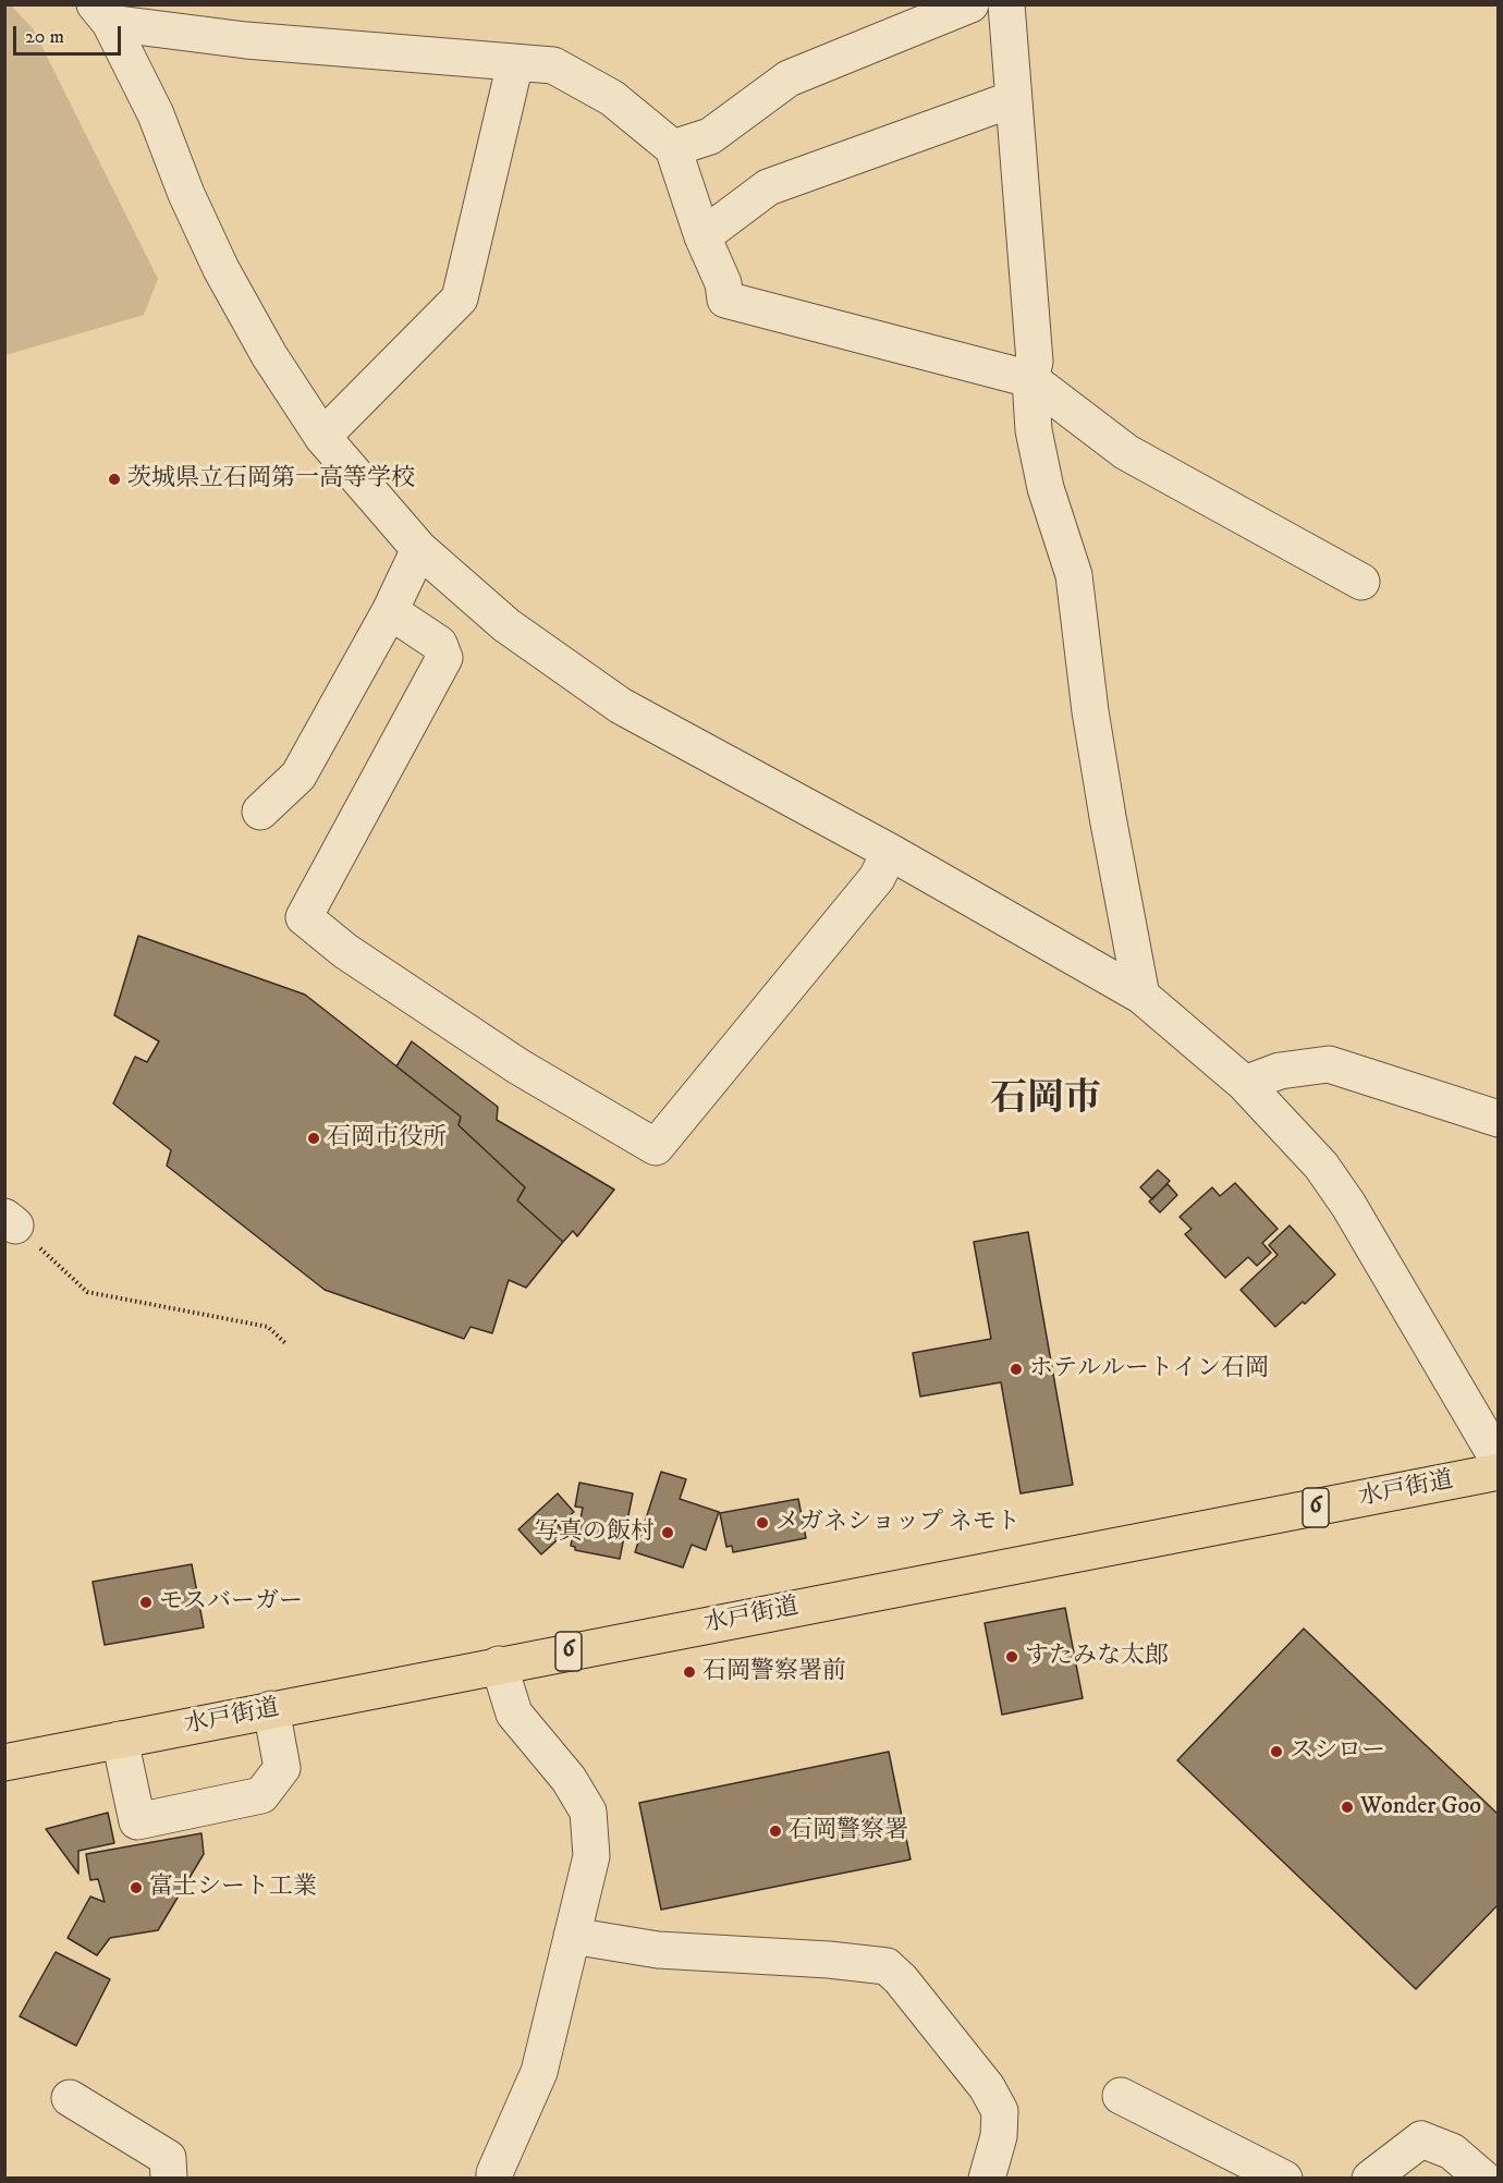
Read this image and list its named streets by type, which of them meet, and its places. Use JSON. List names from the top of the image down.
{
  "streets": {
    "highway": ["水戸街道", "6"]
  },
  "districts": ["石岡市"],
  "places": [
    "茨城県立石岡第一高等学校",
    "石岡市役所",
    "ホテルルートイン石岡",
    "メガネショップ ネモト",
    "写真の飯村",
    "モスバーガー",
    "すたみな太郎",
    "石岡警察署前",
    "スシロー",
    "Wonder Goo",
    "石岡警察署",
    "富士シート工業"
  ],
  "scale_bar": "20 m"
}
